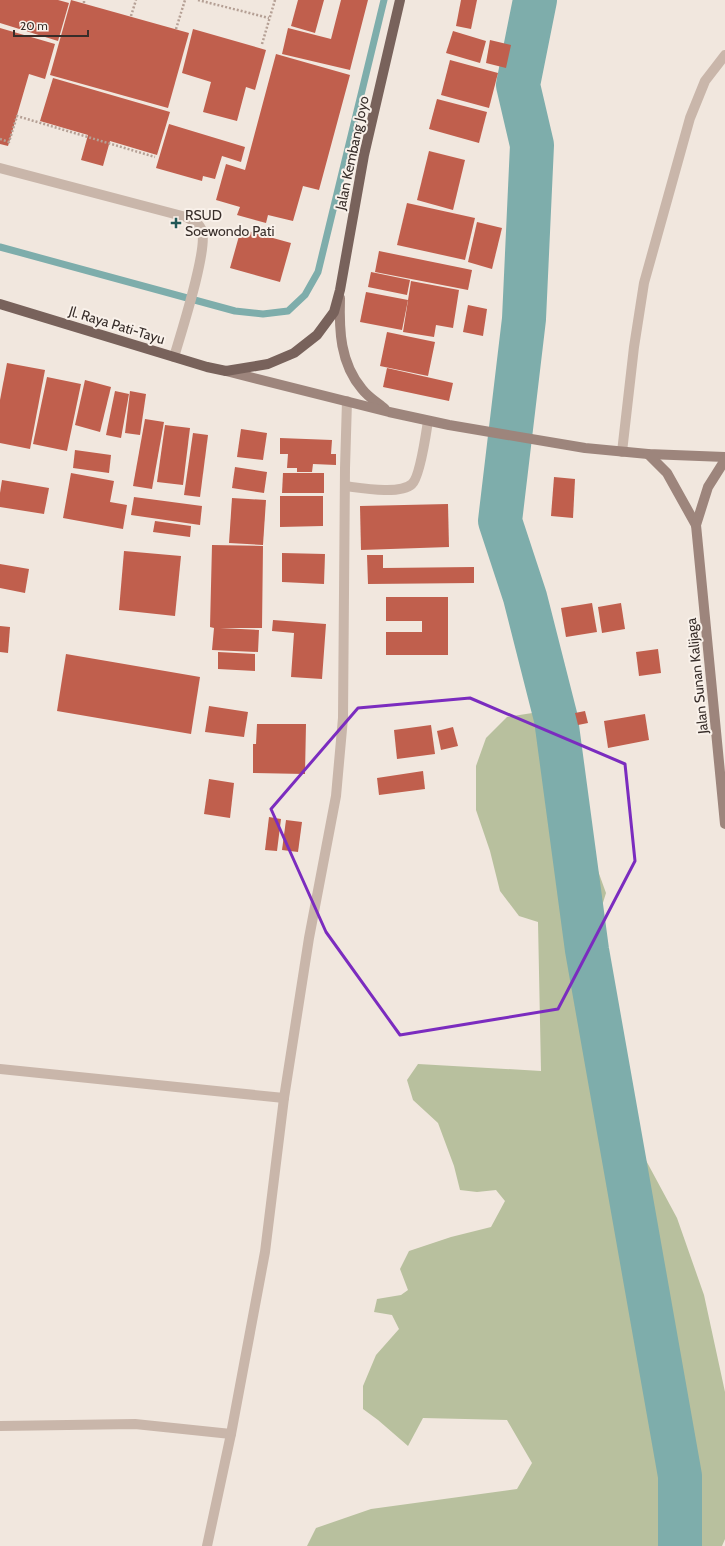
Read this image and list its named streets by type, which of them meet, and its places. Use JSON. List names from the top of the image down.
{
  "streets": {
    "main road": ["Jalan Kembang Joyo", "Jl. Raya Pati-Tayu", "Jalan Sunan Kalijaga"]
  },
  "crossings": [
    ["Jalan Kembang Joyo", "Jl. Raya Pati-Tayu"]
  ],
  "places": {
    "health": ["RSUD Soewondo Pati"]
  },
  "scale_bar": "20 m"
}
